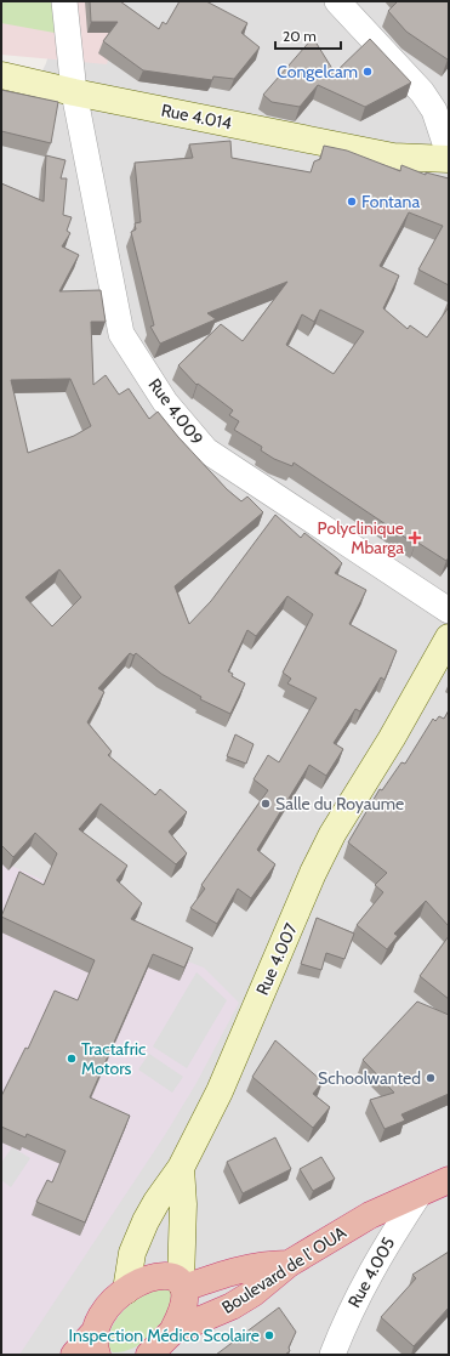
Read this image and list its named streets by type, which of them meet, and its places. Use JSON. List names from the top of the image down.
{
  "streets": {
    "highway": ["Boulevard de l' OUA"],
    "main road": ["Rue 4.014", "Rue 4.007"],
    "street": ["Rue 4.009", "Rue 4.005"]
  },
  "crossings": [
    ["Rue 4.014", "Rue 4.009"],
    ["Boulevard de l' OUA", "Rue 4.005"]
  ],
  "places": {
    "other": [
      "Congelcam",
      "Fontana",
      "Salle du Royaume",
      "Tractafric Motors",
      "Schoolwanted",
      "Inspection Médico Scolaire"
    ],
    "health": ["Polyclinique Mbarga"]
  },
  "scale_bar": "20 m"
}
